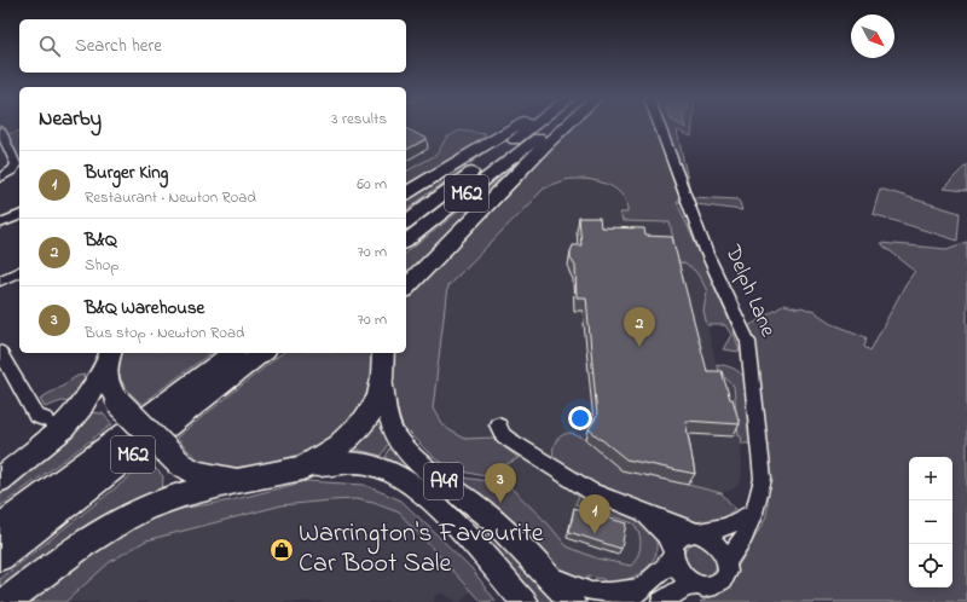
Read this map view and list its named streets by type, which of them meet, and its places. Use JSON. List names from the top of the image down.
{
  "streets": {
    "highway": ["M62", "A49"],
    "street": ["Delph Lane"]
  },
  "places": {
    "shop": ["Warrington's Favourite Car Boot Sale"]
  },
  "north": "bottom right",
  "page": {
    "search": "Search here",
    "heading": ["Nearby", "3 results"],
    "list": [
      {
        "mark": "1",
        "name": "Burger King",
        "note": "Restaurant · Newton Road",
        "value": "60 m"
      },
      {
        "mark": "2",
        "name": "B&Q",
        "note": "Shop",
        "value": "70 m"
      },
      {
        "mark": "3",
        "name": "B&Q Warehouse",
        "note": "Bus stop · Newton Road",
        "value": "70 m"
      }
    ],
    "pins": ["2", "3", "1"],
    "map_buttons": ["+", "−"]
  }
}
